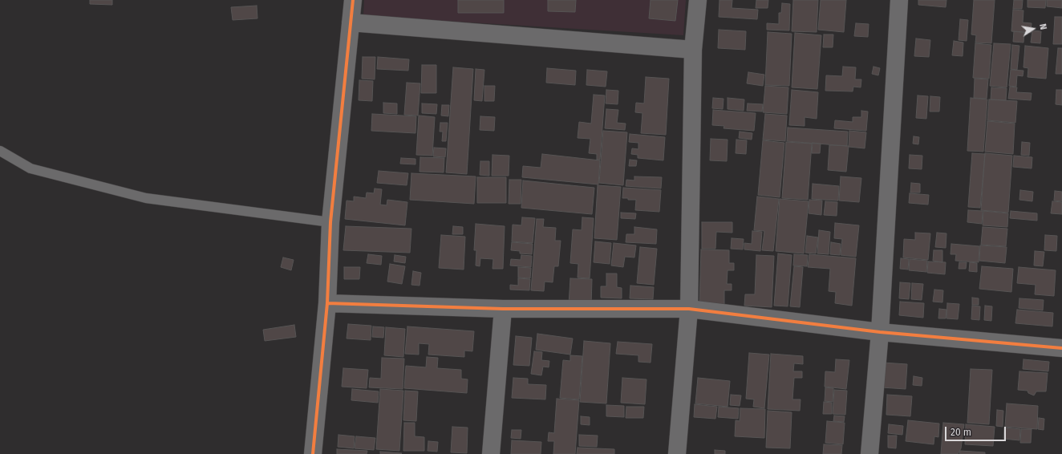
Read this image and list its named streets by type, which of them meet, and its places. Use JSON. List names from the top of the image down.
{
  "scale_bar": "20 m",
  "north": "right"
}
